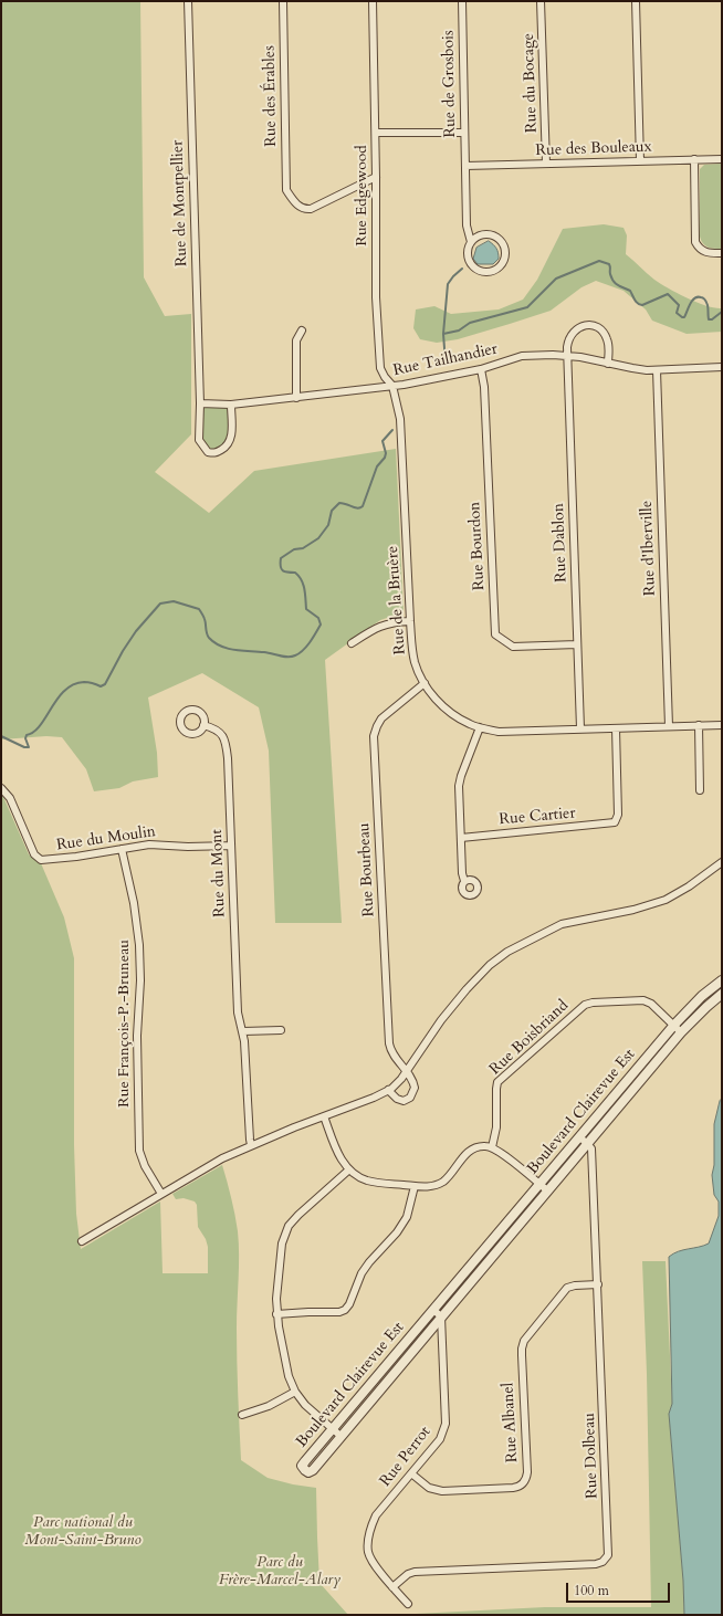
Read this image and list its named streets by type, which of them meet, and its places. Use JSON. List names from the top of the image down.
{
  "streets": {
    "street": [
      "Rue du Bocage",
      "Rue de Grosbois",
      "Rue des Érables",
      "Rue des Bouleaux",
      "Rue Edgewood",
      "Rue de Montpellier",
      "Rue Tailhandier",
      "Rue Dablon",
      "Rue Bourdon",
      "Rue d'Iberville",
      "Rue de la Bruère",
      "Rue Cartier",
      "Rue du Moulin",
      "Rue Bourbeau",
      "Rue du Mont",
      "Rue François-P.-Bruneau",
      "Rue Boisbriand",
      "Boulevard Clairevue Est",
      "Rue Albanel",
      "Rue Dolbeau",
      "Rue Perrot"
    ]
  },
  "crossings": [
    ["Rue du Bocage", "Rue des Bouleaux"],
    ["Rue de Grosbois", "Rue des Bouleaux"],
    ["Rue des Érables", "Rue Edgewood"],
    ["Rue Edgewood", "Rue Tailhandier"],
    ["Rue Edgewood", "Rue de la Bruère"],
    ["Rue de Montpellier", "Rue Tailhandier"],
    ["Rue Tailhandier", "Rue Dablon"],
    ["Rue Tailhandier", "Rue Bourdon"],
    ["Rue Tailhandier", "Rue d'Iberville"],
    ["Rue Tailhandier", "Rue de la Bruère"],
    ["Rue Dablon", "Rue Bourdon"],
    ["Rue Dablon", "Rue de la Bruère"],
    ["Rue d'Iberville", "Rue de la Bruère"],
    ["Rue de la Bruère", "Rue Cartier"],
    ["Rue de la Bruère", "Rue Bourbeau"],
    ["Rue du Moulin", "Rue du Mont"],
    ["Rue du Moulin", "Rue François-P.-Bruneau"],
    ["Rue Boisbriand", "Boulevard Clairevue Est"],
    ["Boulevard Clairevue Est", "Rue Dolbeau"],
    ["Boulevard Clairevue Est", "Rue Perrot"],
    ["Rue Albanel", "Rue Dolbeau"],
    ["Rue Albanel", "Rue Perrot"],
    ["Rue Dolbeau", "Rue Perrot"]
  ],
  "parks": ["Parc national du Mont-Saint-Bruno", "Parc du Frère-Marcel-Alary"],
  "scale_bar": "100 m"
}
